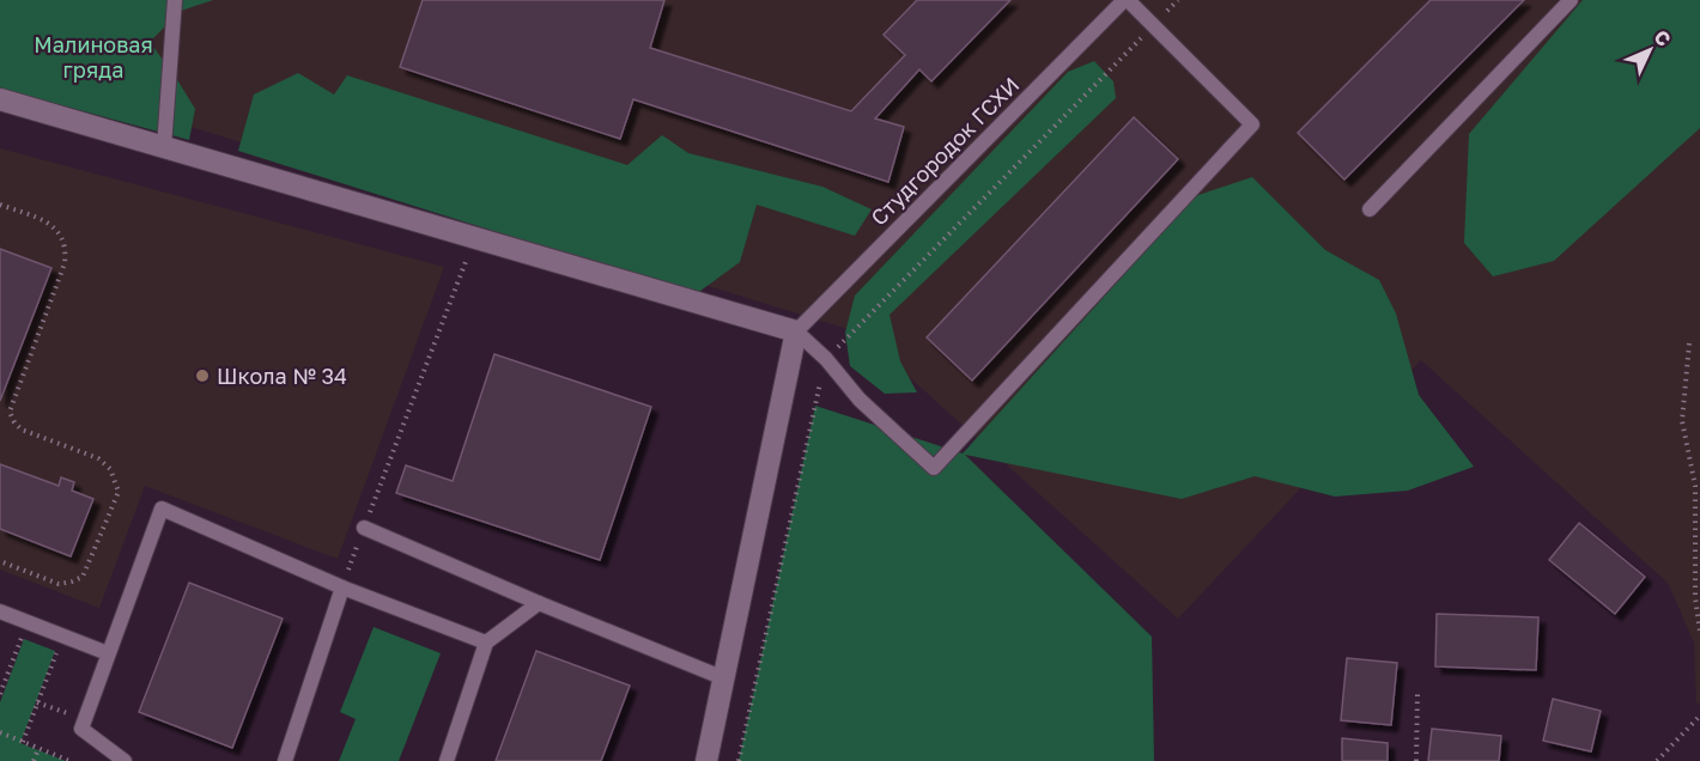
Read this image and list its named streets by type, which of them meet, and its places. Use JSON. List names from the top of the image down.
{
  "streets": {
    "lane": ["Студгородок ГСХИ"]
  },
  "parks": ["Малиновая гряда"],
  "places": ["Школа № 34"],
  "north": "top right"
}
